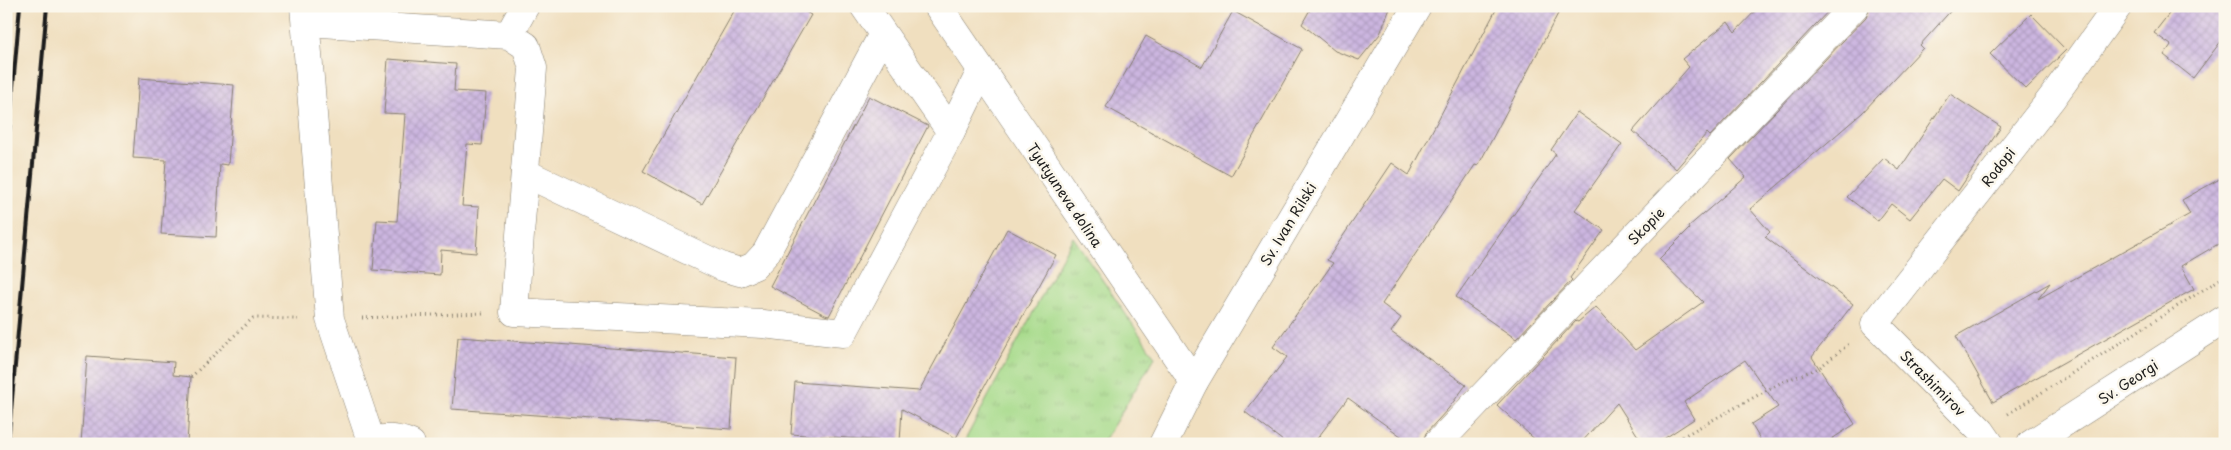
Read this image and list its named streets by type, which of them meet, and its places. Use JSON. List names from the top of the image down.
{
  "streets": {
    "street": [
      "Rodopi",
      "Tyutyuneva dolina",
      "Sv. Ivan Rilski",
      "Skopie",
      "Sv. Georgi",
      "Strashimirov"
    ]
  },
  "crossings": [
    ["Rodopi", "Strashimirov"],
    ["Tyutyuneva dolina", "Sv. Ivan Rilski"]
  ]
}
